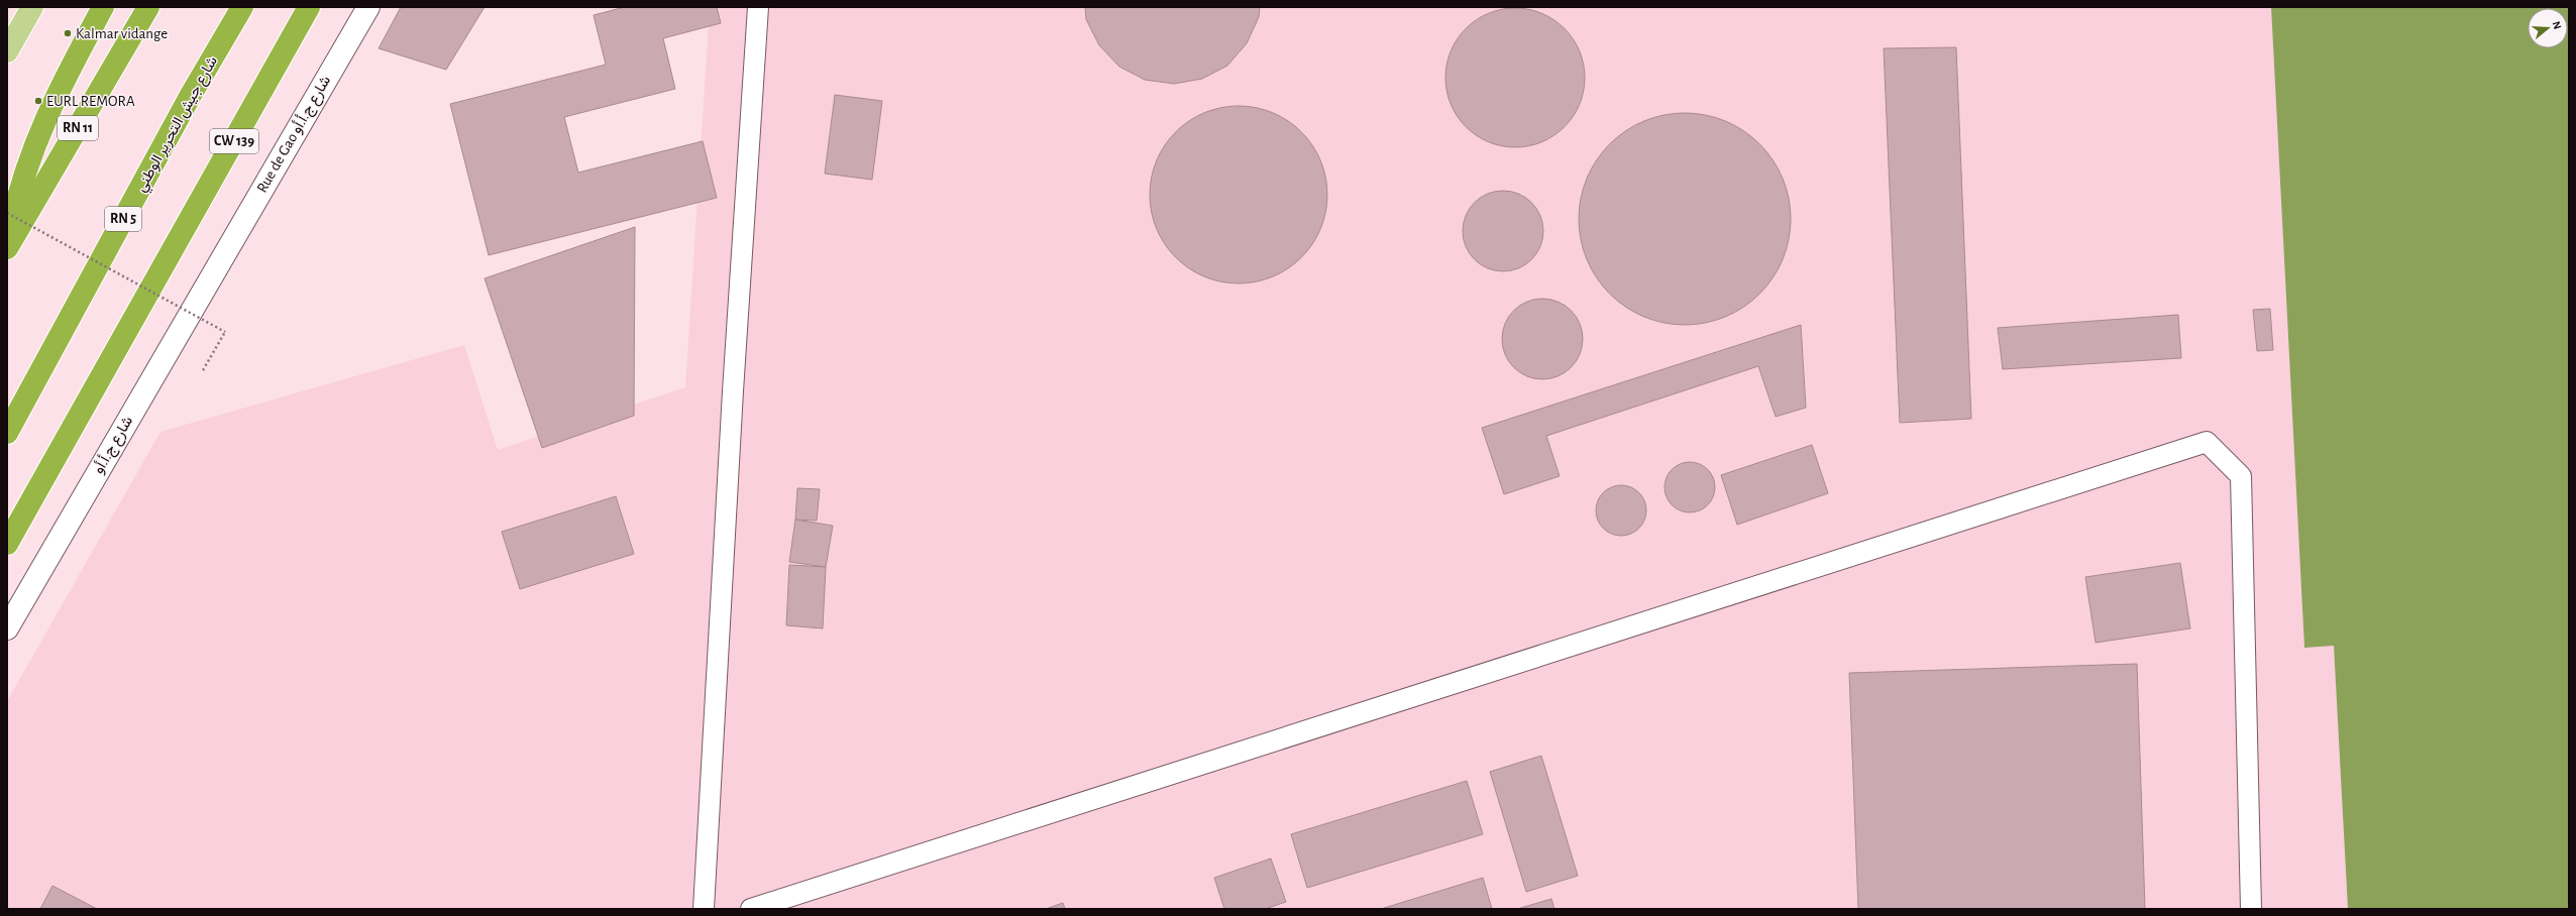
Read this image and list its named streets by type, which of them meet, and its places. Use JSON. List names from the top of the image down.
{
  "streets": {
    "highway": [
      "شارع جيش التحرير الوطني",
      "RN 11",
      "CW 139",
      "RN 5"
    ],
    "street": ["Rue de Gao شارع ج.أ.أو", "شارع ج.أ.أو"]
  },
  "crossings": [
    ["Rue de Gao شارع ج.أ.أو", "شارع ج.أ.أو"]
  ],
  "places": ["Kalmar vidange", "EURL REMORA"],
  "north": "right"
}
